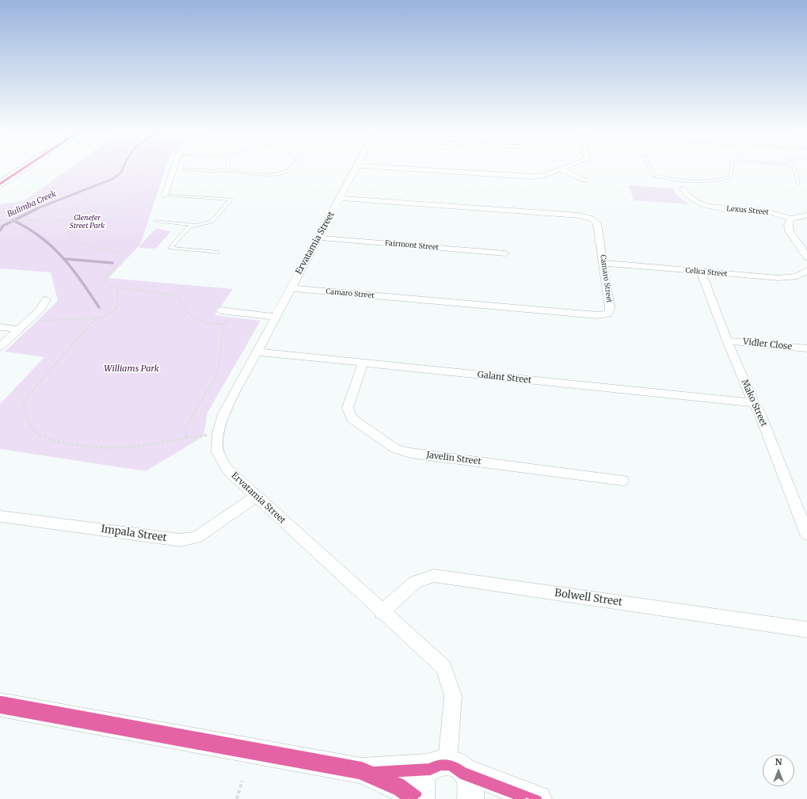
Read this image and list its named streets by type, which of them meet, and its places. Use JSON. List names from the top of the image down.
{
  "streets": {
    "street": [
      "Lexus Street",
      "Ervatamia Street",
      "Fairmont Street",
      "Celica Street",
      "Camaro Street",
      "Vidler Close",
      "Galant Street",
      "Mako Street",
      "Javelin Street",
      "Impala Street",
      "Bolwell Street"
    ]
  },
  "crossings": [
    ["Ervatamia Street", "Fairmont Street"],
    ["Ervatamia Street", "Camaro Street"],
    ["Ervatamia Street", "Galant Street"],
    ["Ervatamia Street", "Impala Street"],
    ["Ervatamia Street", "Bolwell Street"],
    ["Celica Street", "Camaro Street"],
    ["Celica Street", "Mako Street"],
    ["Vidler Close", "Mako Street"],
    ["Galant Street", "Mako Street"],
    ["Galant Street", "Javelin Street"]
  ],
  "water": ["Bulimba Creek"],
  "parks": ["Glenefer Street Park", "Williams Park"],
  "north": "top"
}
